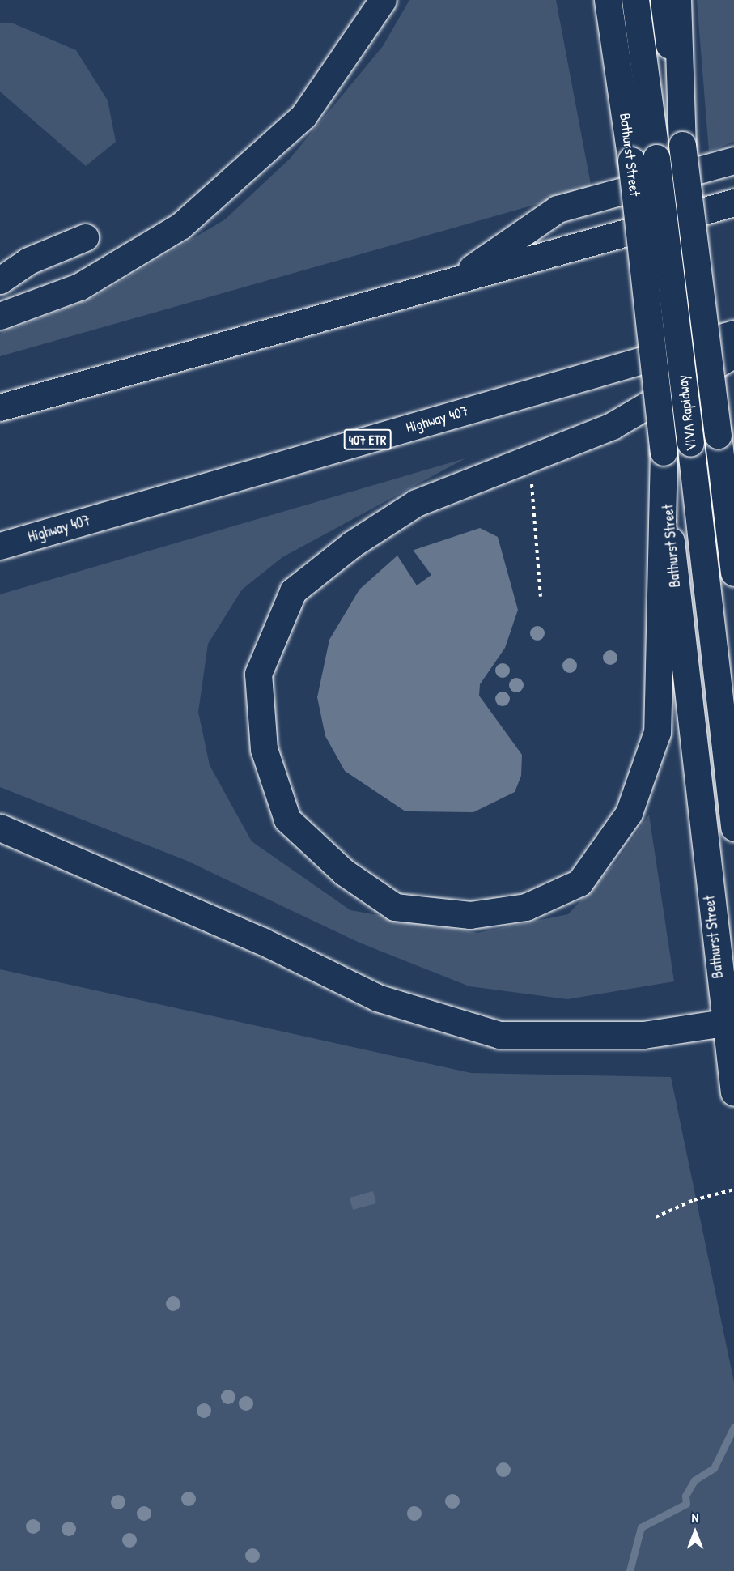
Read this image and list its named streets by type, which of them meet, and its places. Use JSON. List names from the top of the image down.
{
  "streets": {
    "main road": [
      "Bathurst Street",
      "VIVA Rapidway",
      "Highway 407",
      "407 ETR"
    ]
  },
  "crossings": [
    ["Bathurst Street", "VIVA Rapidway"]
  ],
  "north": "top"
}
